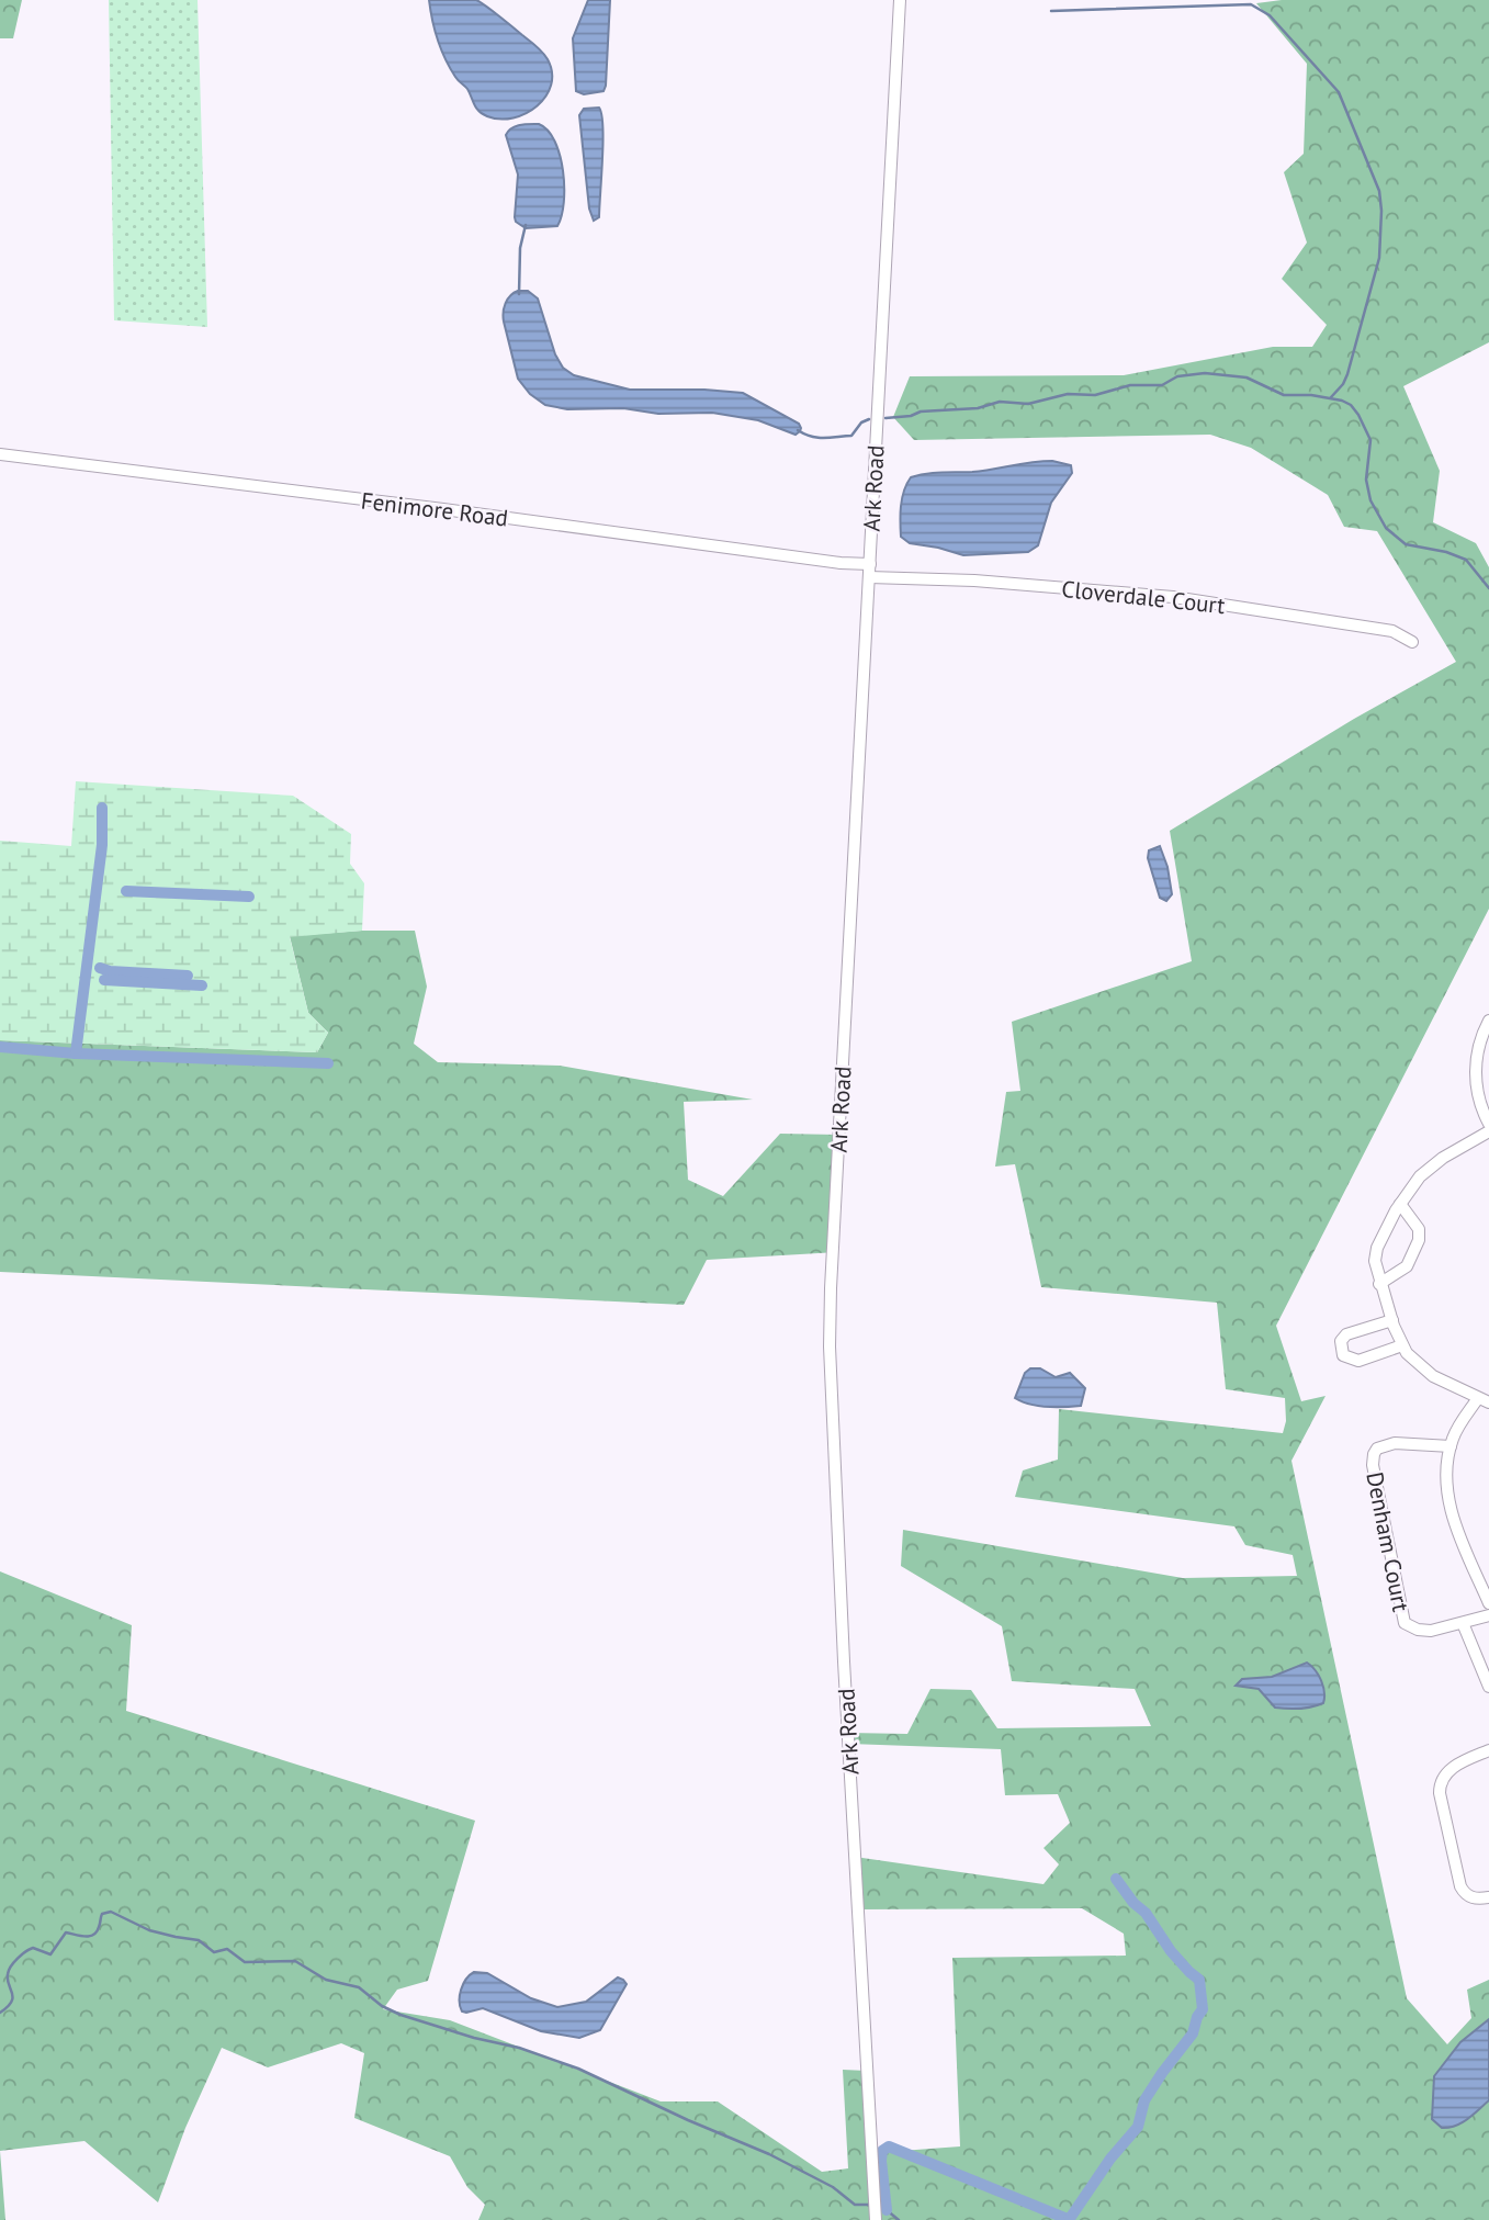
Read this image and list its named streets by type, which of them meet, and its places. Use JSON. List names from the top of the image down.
{
  "streets": {
    "street": [
      "Ark Road",
      "Fenimore Road",
      "Cloverdale Court",
      "Denham Court"
    ]
  },
  "crossings": [
    ["Ark Road", "Fenimore Road"],
    ["Ark Road", "Cloverdale Court"]
  ]
}
